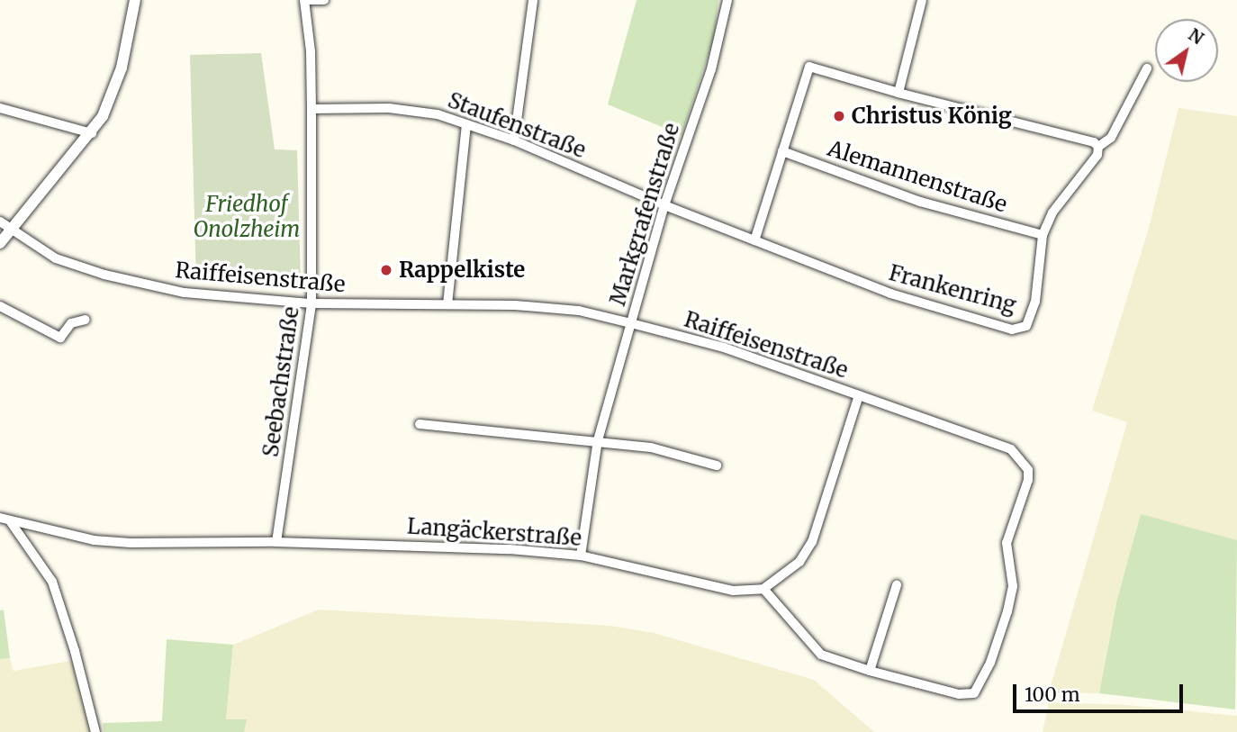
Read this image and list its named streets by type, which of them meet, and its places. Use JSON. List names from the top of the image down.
{
  "streets": {
    "street": [
      "Staufenstraße",
      "Alemannenstraße",
      "Markgrafenstraße",
      "Raiffeisenstraße",
      "Frankenring",
      "Seebachstraße",
      "Langäckerstraße"
    ]
  },
  "crossings": [
    ["Staufenstraße", "Markgrafenstraße"],
    ["Staufenstraße", "Frankenring"],
    ["Staufenstraße", "Seebachstraße"],
    ["Alemannenstraße", "Frankenring"],
    ["Markgrafenstraße", "Raiffeisenstraße"],
    ["Markgrafenstraße", "Frankenring"],
    ["Markgrafenstraße", "Langäckerstraße"],
    ["Raiffeisenstraße", "Seebachstraße"],
    ["Raiffeisenstraße", "Langäckerstraße"],
    ["Seebachstraße", "Langäckerstraße"]
  ],
  "parks": ["Friedhof Onolzheim"],
  "places": ["Christus König", "Rappelkiste"],
  "scale_bar": "100 m",
  "north": "top right"
}
